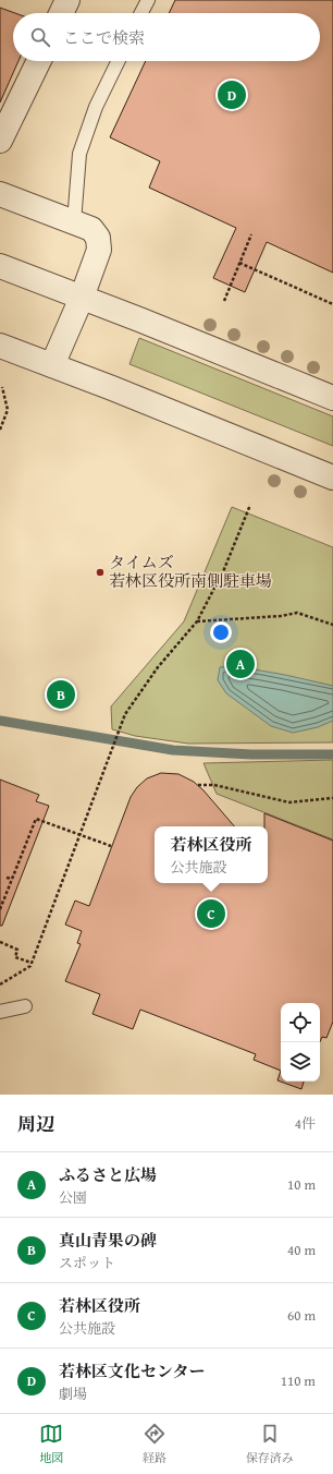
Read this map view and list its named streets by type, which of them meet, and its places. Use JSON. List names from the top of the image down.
{
  "places": ["タイムズ 若林区役所南側駐車場"],
  "page": {
    "search": "ここで検索",
    "pins": [
      "D",
      "A",
      "B",
      "C"
    ],
    "popup": ["若林区役所", "公共施設"],
    "heading": ["周辺", "4件"],
    "list": [
      {
        "mark": "A",
        "name": "ふるさと広場",
        "note": "公園",
        "value": "10 m"
      },
      {
        "mark": "B",
        "name": "真山青果の碑",
        "note": "スポット",
        "value": "40 m"
      },
      {
        "mark": "C",
        "name": "若林区役所",
        "note": "公共施設",
        "value": "60 m"
      },
      {
        "mark": "D",
        "name": "若林区文化センター",
        "note": "劇場",
        "value": "110 m"
      }
    ],
    "nav": ["地図", "経路", "保存済み"]
  }
}
